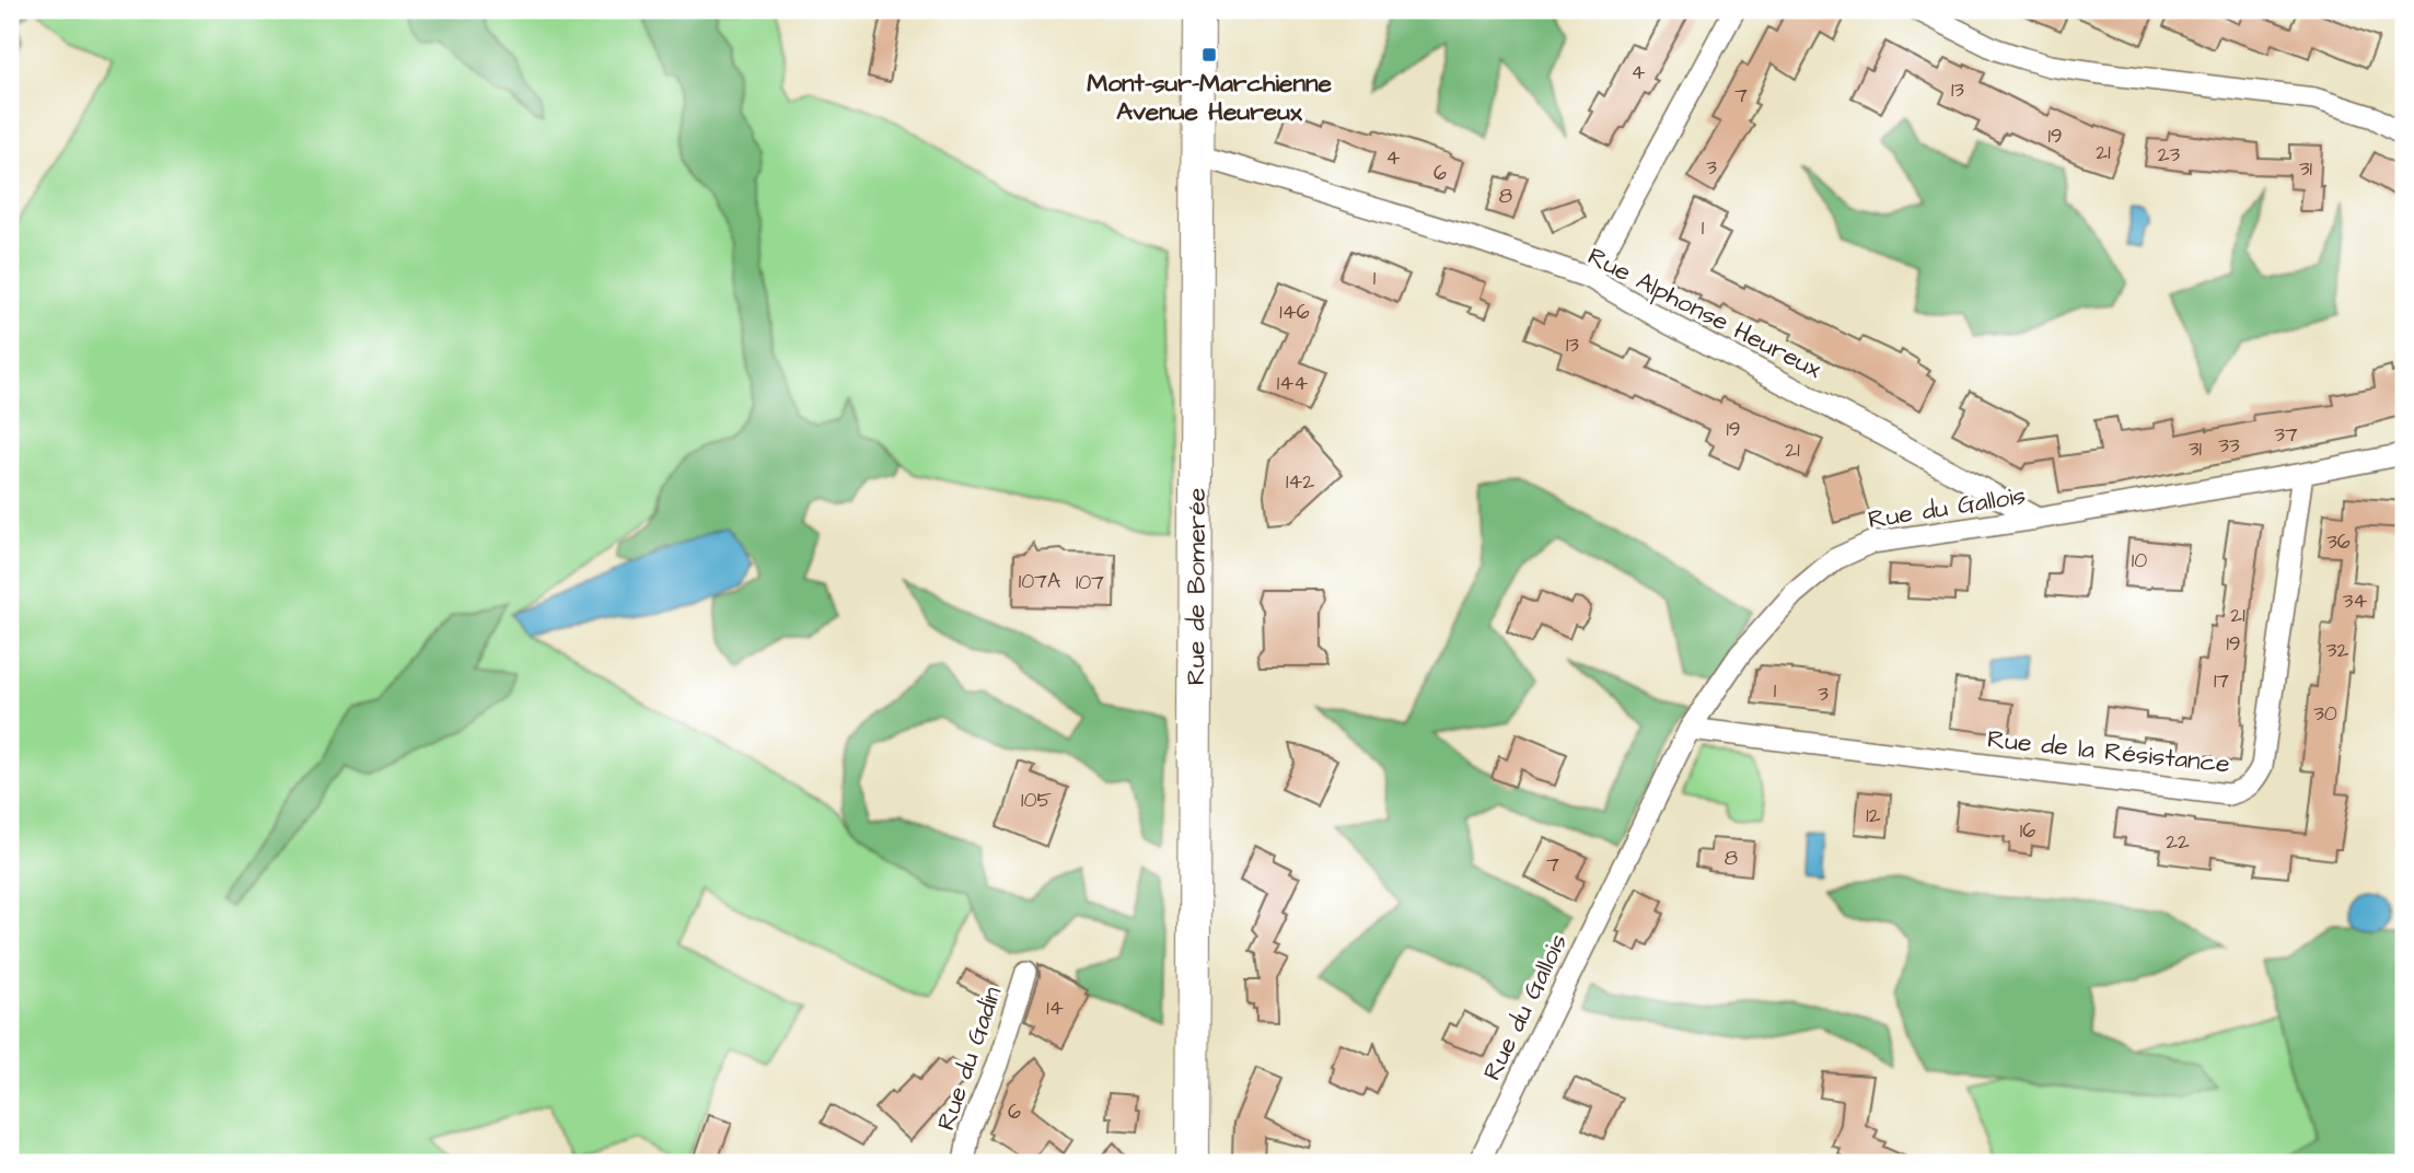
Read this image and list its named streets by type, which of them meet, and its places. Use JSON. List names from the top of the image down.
{
  "streets": {
    "main road": ["Rue de Bomerée"],
    "street": [
      "Rue Alphonse Heureux",
      "Rue du Gallois",
      "Rue de la Résistance",
      "Rue du Gadin"
    ]
  },
  "crossings": [
    ["Rue Alphonse Heureux", "Rue du Gallois"],
    ["Rue Alphonse Heureux", "Rue de Bomerée"],
    ["Rue du Gallois", "Rue de la Résistance"]
  ],
  "places": {
    "transit": ["Mont-sur-Marchienne Avenue Heureux"]
  },
  "house_numbers": [
    "4",
    "13",
    "7",
    "19",
    "21",
    "23",
    "4",
    "3",
    "31",
    "6",
    "8",
    "1",
    "1",
    "146",
    "13",
    "144",
    "19",
    "37",
    "33",
    "31",
    "21",
    "142",
    "36",
    "10",
    "107A",
    "107",
    "34",
    "21",
    "19",
    "32",
    "17",
    "1",
    "3",
    "30",
    "105",
    "12",
    "16",
    "22",
    "8",
    "7",
    "14",
    "6"
  ]
}
